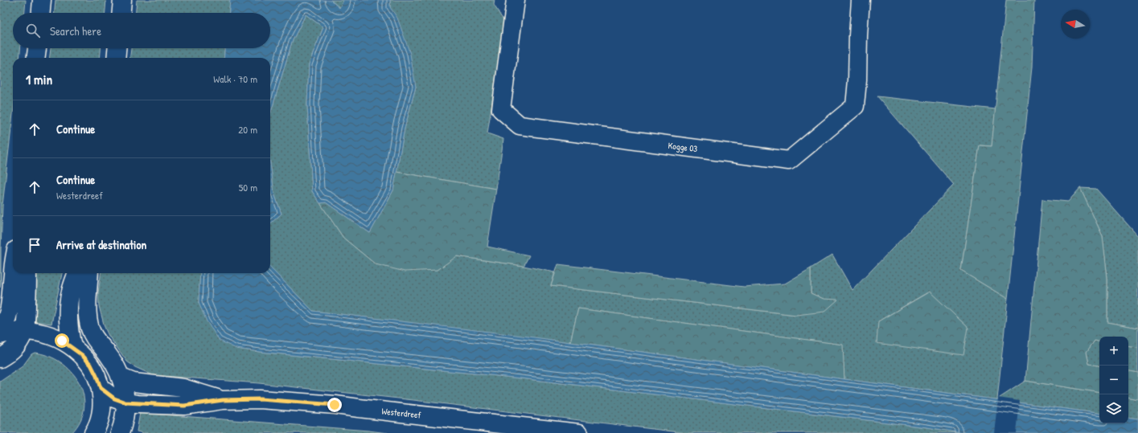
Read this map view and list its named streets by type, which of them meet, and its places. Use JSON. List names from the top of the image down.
{
  "streets": {
    "main road": ["Kogge 03", "Westerdreef"]
  },
  "north": "left",
  "page": {
    "search": "Search here",
    "heading": ["1 min", "Walk · 70 m"],
    "list": [
      ["Continue", "20 m"],
      ["Continue", "Westerdreef", "50 m"],
      "Arrive at destination"
    ],
    "map_buttons": ["+", "−"]
  }
}
